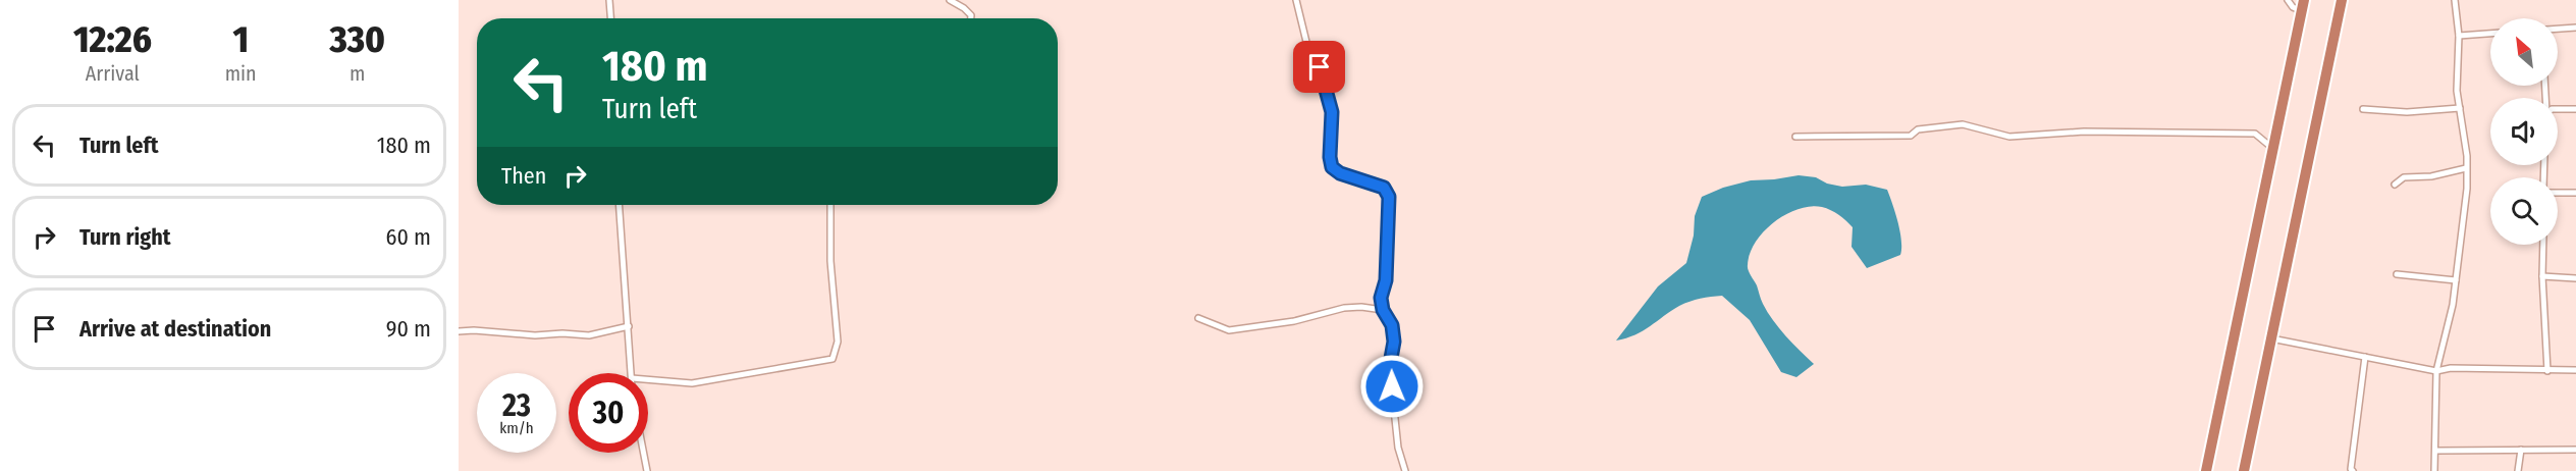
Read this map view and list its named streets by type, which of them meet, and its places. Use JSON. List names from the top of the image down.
{
  "north": "top left",
  "page": {
    "eta": [
      "12:26",
      "Arrival",
      "1",
      "min",
      "330",
      "m"
    ],
    "turn": ["180 m", "Turn left"],
    "list": [
      {
        "name": "Turn left",
        "value": "180 m"
      },
      {
        "name": "Turn right",
        "value": "60 m"
      },
      {
        "name": "Arrive at destination",
        "value": "90 m"
      }
    ],
    "then": "Then",
    "speed": "23 km/h",
    "limit": "30"
  }
}
